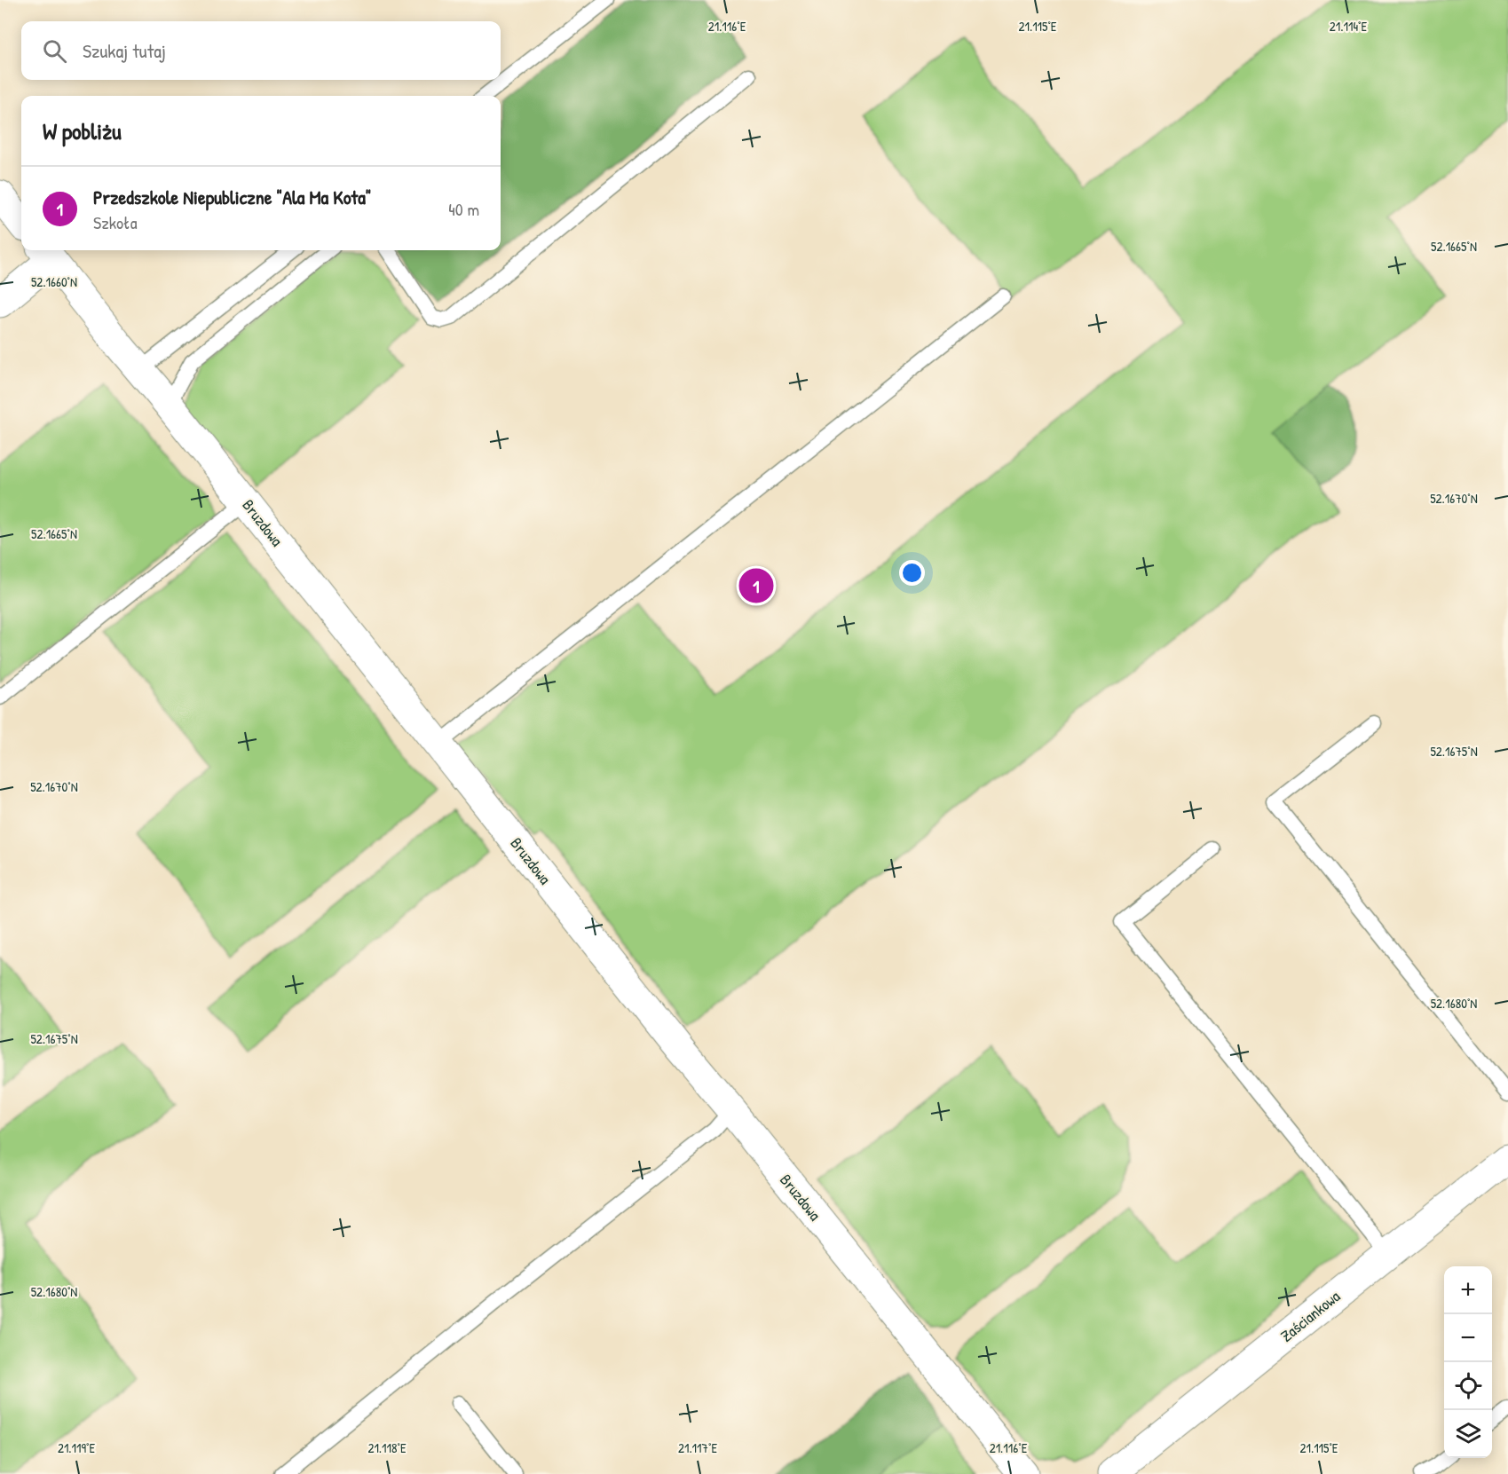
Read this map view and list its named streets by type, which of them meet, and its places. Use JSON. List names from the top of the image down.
{
  "streets": {
    "street": ["Bruzdowa", "Zaściankowa"]
  },
  "page": {
    "search": "Szukaj tutaj",
    "heading": "W pobliżu",
    "list": [
      {
        "mark": "1",
        "name": "Przedszkole Niepubliczne \"Ala Ma Kota\"",
        "note": "Szkoła",
        "value": "40 m"
      }
    ],
    "pins": "1",
    "map_buttons": ["+", "−"]
  },
  "coordinates": [
    "21.116°E",
    "21.115°E",
    "21.114°E",
    "52.1665°N",
    "52.1660°N",
    "52.1670°N",
    "52.1675°N",
    "52.1680°N",
    "21.119°E",
    "21.118°E",
    "21.117°E"
  ]
}
